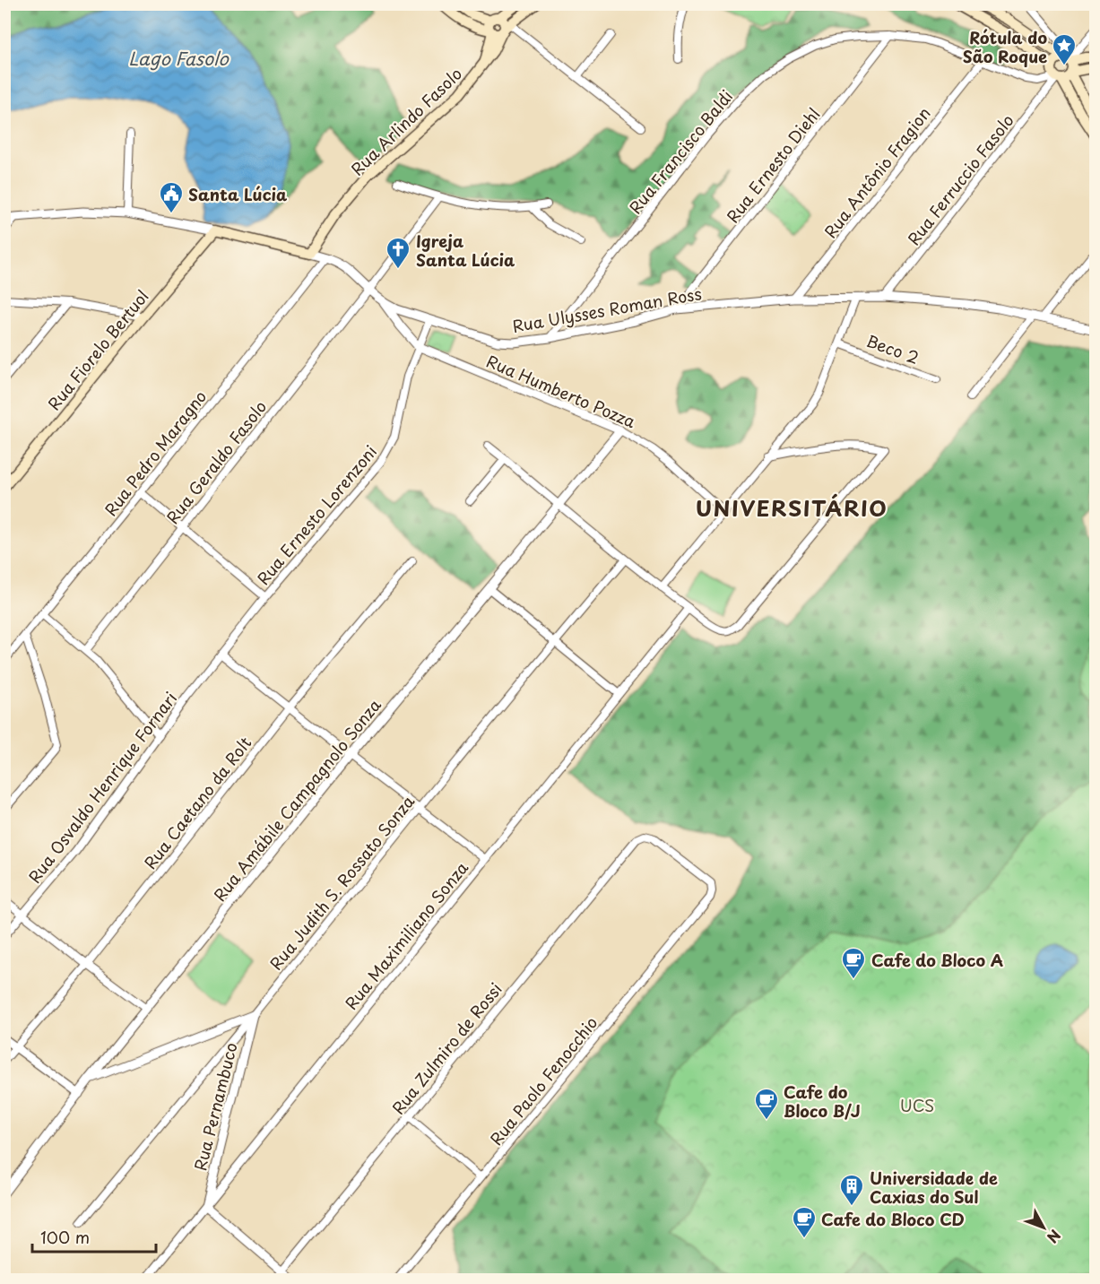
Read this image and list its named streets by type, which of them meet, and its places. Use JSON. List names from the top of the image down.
{
  "streets": {
    "main road": ["Rua Arlindo Fasolo", "Rua Fiorelo Bertuol"],
    "street": [
      "Rua Francisco Baldi",
      "Rua Ernesto Diehl",
      "Rua Antônio Fragion",
      "Rua Ferruccio Fasolo",
      "Rua Ulysses Roman Ross",
      "Beco 2",
      "Rua Humberto Pozza",
      "Rua Pedro Maragno",
      "Rua Geraldo Fasolo",
      "Rua Ernesto Lorenzoni",
      "Rua Osvaldo Henrique Fornari",
      "Rua Amábile Campagnolo Sonza",
      "Rua Caetano da Rolt",
      "Rua Judith S. Rossato Sonza",
      "Rua Maximiliano Sonza",
      "Rua Zulmiro de Rossi",
      "Rua Paolo Fenocchio",
      "Rua Pernambuco"
    ]
  },
  "crossings": [
    ["Rua Francisco Baldi", "Rua Ernesto Diehl"],
    ["Rua Francisco Baldi", "Rua Antônio Fragion"],
    ["Rua Francisco Baldi", "Rua Ferruccio Fasolo"],
    ["Rua Francisco Baldi", "Rua Ulysses Roman Ross"],
    ["Rua Ernesto Diehl", "Rua Ulysses Roman Ross"],
    ["Rua Antônio Fragion", "Rua Ulysses Roman Ross"],
    ["Rua Ferruccio Fasolo", "Rua Ulysses Roman Ross"],
    ["Rua Ulysses Roman Ross", "Rua Humberto Pozza"],
    ["Rua Ulysses Roman Ross", "Rua Ernesto Lorenzoni"],
    ["Rua Humberto Pozza", "Rua Ernesto Lorenzoni"],
    ["Rua Humberto Pozza", "Rua Amábile Campagnolo Sonza"],
    ["Rua Ernesto Lorenzoni", "Rua Osvaldo Henrique Fornari"],
    ["Rua Judith S. Rossato Sonza", "Rua Pernambuco"],
    ["Rua Maximiliano Sonza", "Rua Pernambuco"],
    ["Rua Zulmiro de Rossi", "Rua Paolo Fenocchio"]
  ],
  "districts": ["UNIVERSITÁRIO"],
  "water": ["Lago Fasolo"],
  "parks": ["UCS"],
  "places": {
    "place": ["Rótula do São Roque"],
    "public building": ["Santa Lúcia"],
    "church": ["Igreja Santa Lúcia"],
    "cafe": ["Cafe do Bloco A", "Cafe do Bloco B/J", "Cafe do Bloco CD"],
    "building": ["Universidade de Caxias do Sul"]
  },
  "scale_bar": "100 m",
  "north": "bottom right"
}
